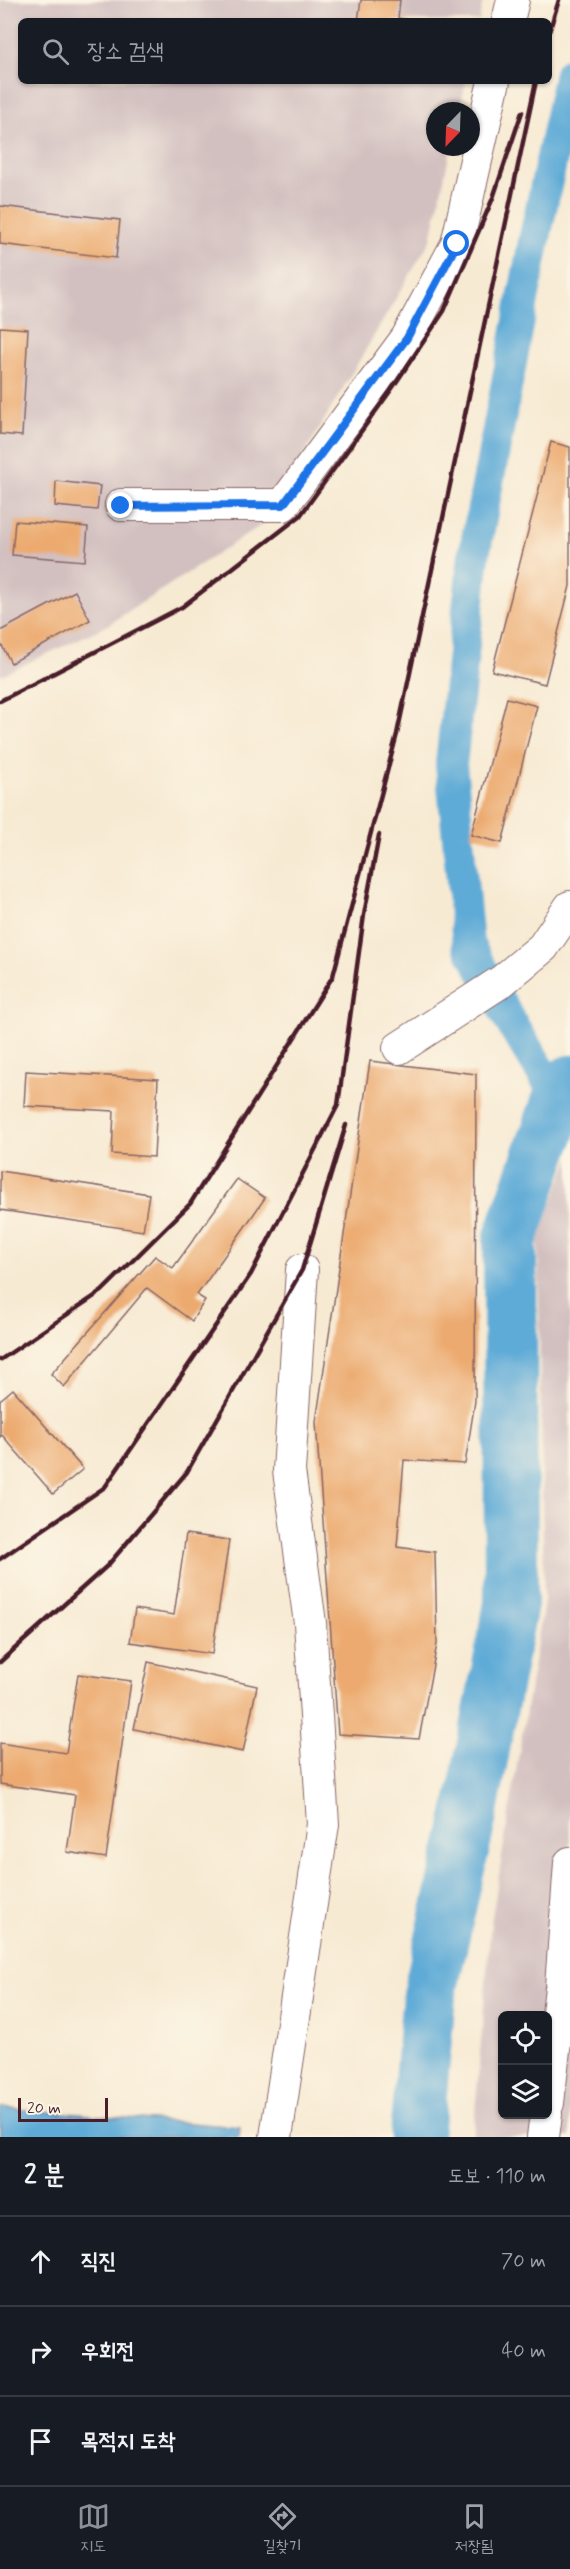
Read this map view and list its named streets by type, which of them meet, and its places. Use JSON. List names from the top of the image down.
{
  "scale_bar": "20 m",
  "north": "bottom left",
  "page": {
    "search": "장소 검색",
    "scale": "20 m",
    "heading": ["2 분", "도보 · 110 m"],
    "list": [
      ["직진", "70 m"],
      ["우회전", "40 m"],
      "목적지 도착"
    ],
    "nav": ["지도", "길찾기", "저장됨"]
  }
}
